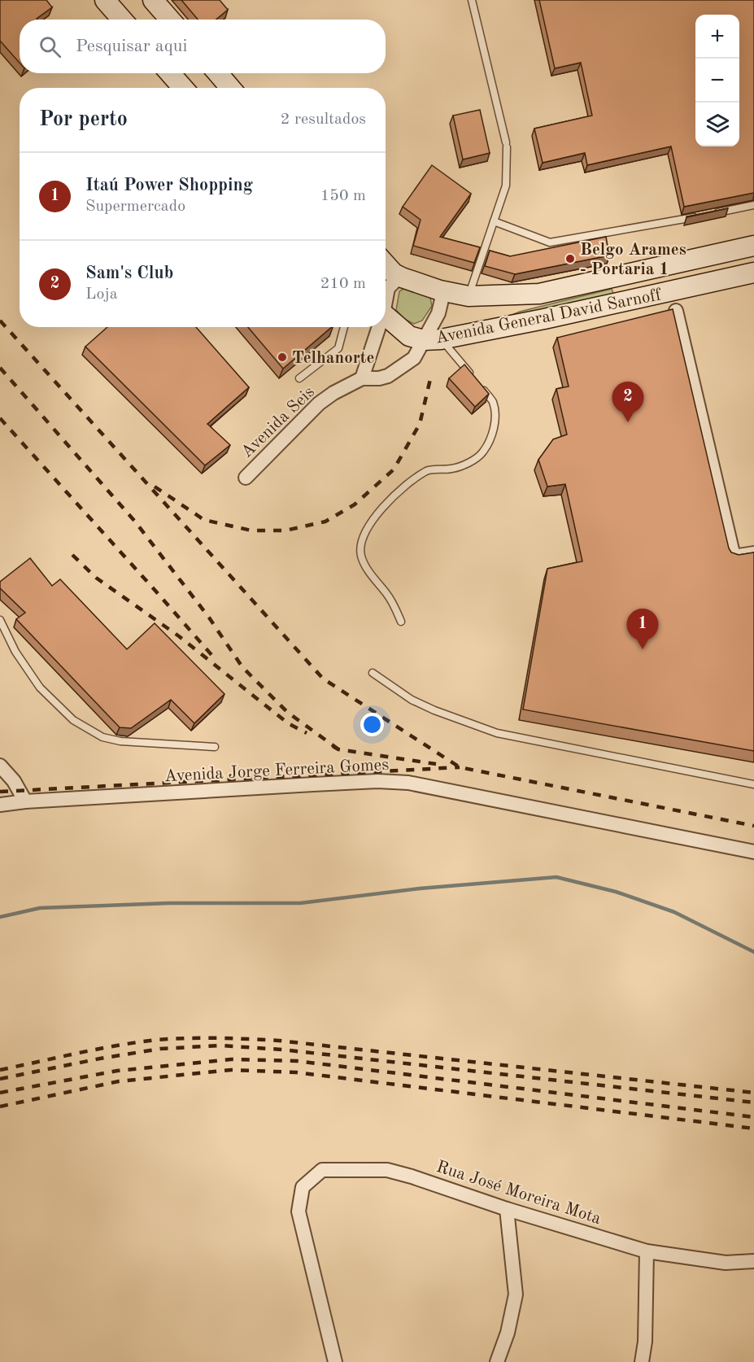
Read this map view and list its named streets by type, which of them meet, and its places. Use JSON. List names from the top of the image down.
{
  "streets": {
    "main road": ["Avenida General David Sarnoff"],
    "street": ["Avenida Seis", "Avenida Jorge Ferreira Gomes", "Rua José Moreira Mota"]
  },
  "crossings": [
    ["Avenida General David Sarnoff", "Avenida Seis"]
  ],
  "places": ["Belgo Arames - Portaria 1", "Telhanorte"],
  "page": {
    "map_buttons": ["+", "−"],
    "search": "Pesquisar aqui",
    "heading": ["Por perto", "2 resultados"],
    "list": [
      {
        "mark": "1",
        "name": "Itaú Power Shopping",
        "note": "Supermercado",
        "value": "150 m"
      },
      {
        "mark": "2",
        "name": "Sam's Club",
        "note": "Loja",
        "value": "210 m"
      }
    ],
    "pins": ["2", "1"]
  }
}
